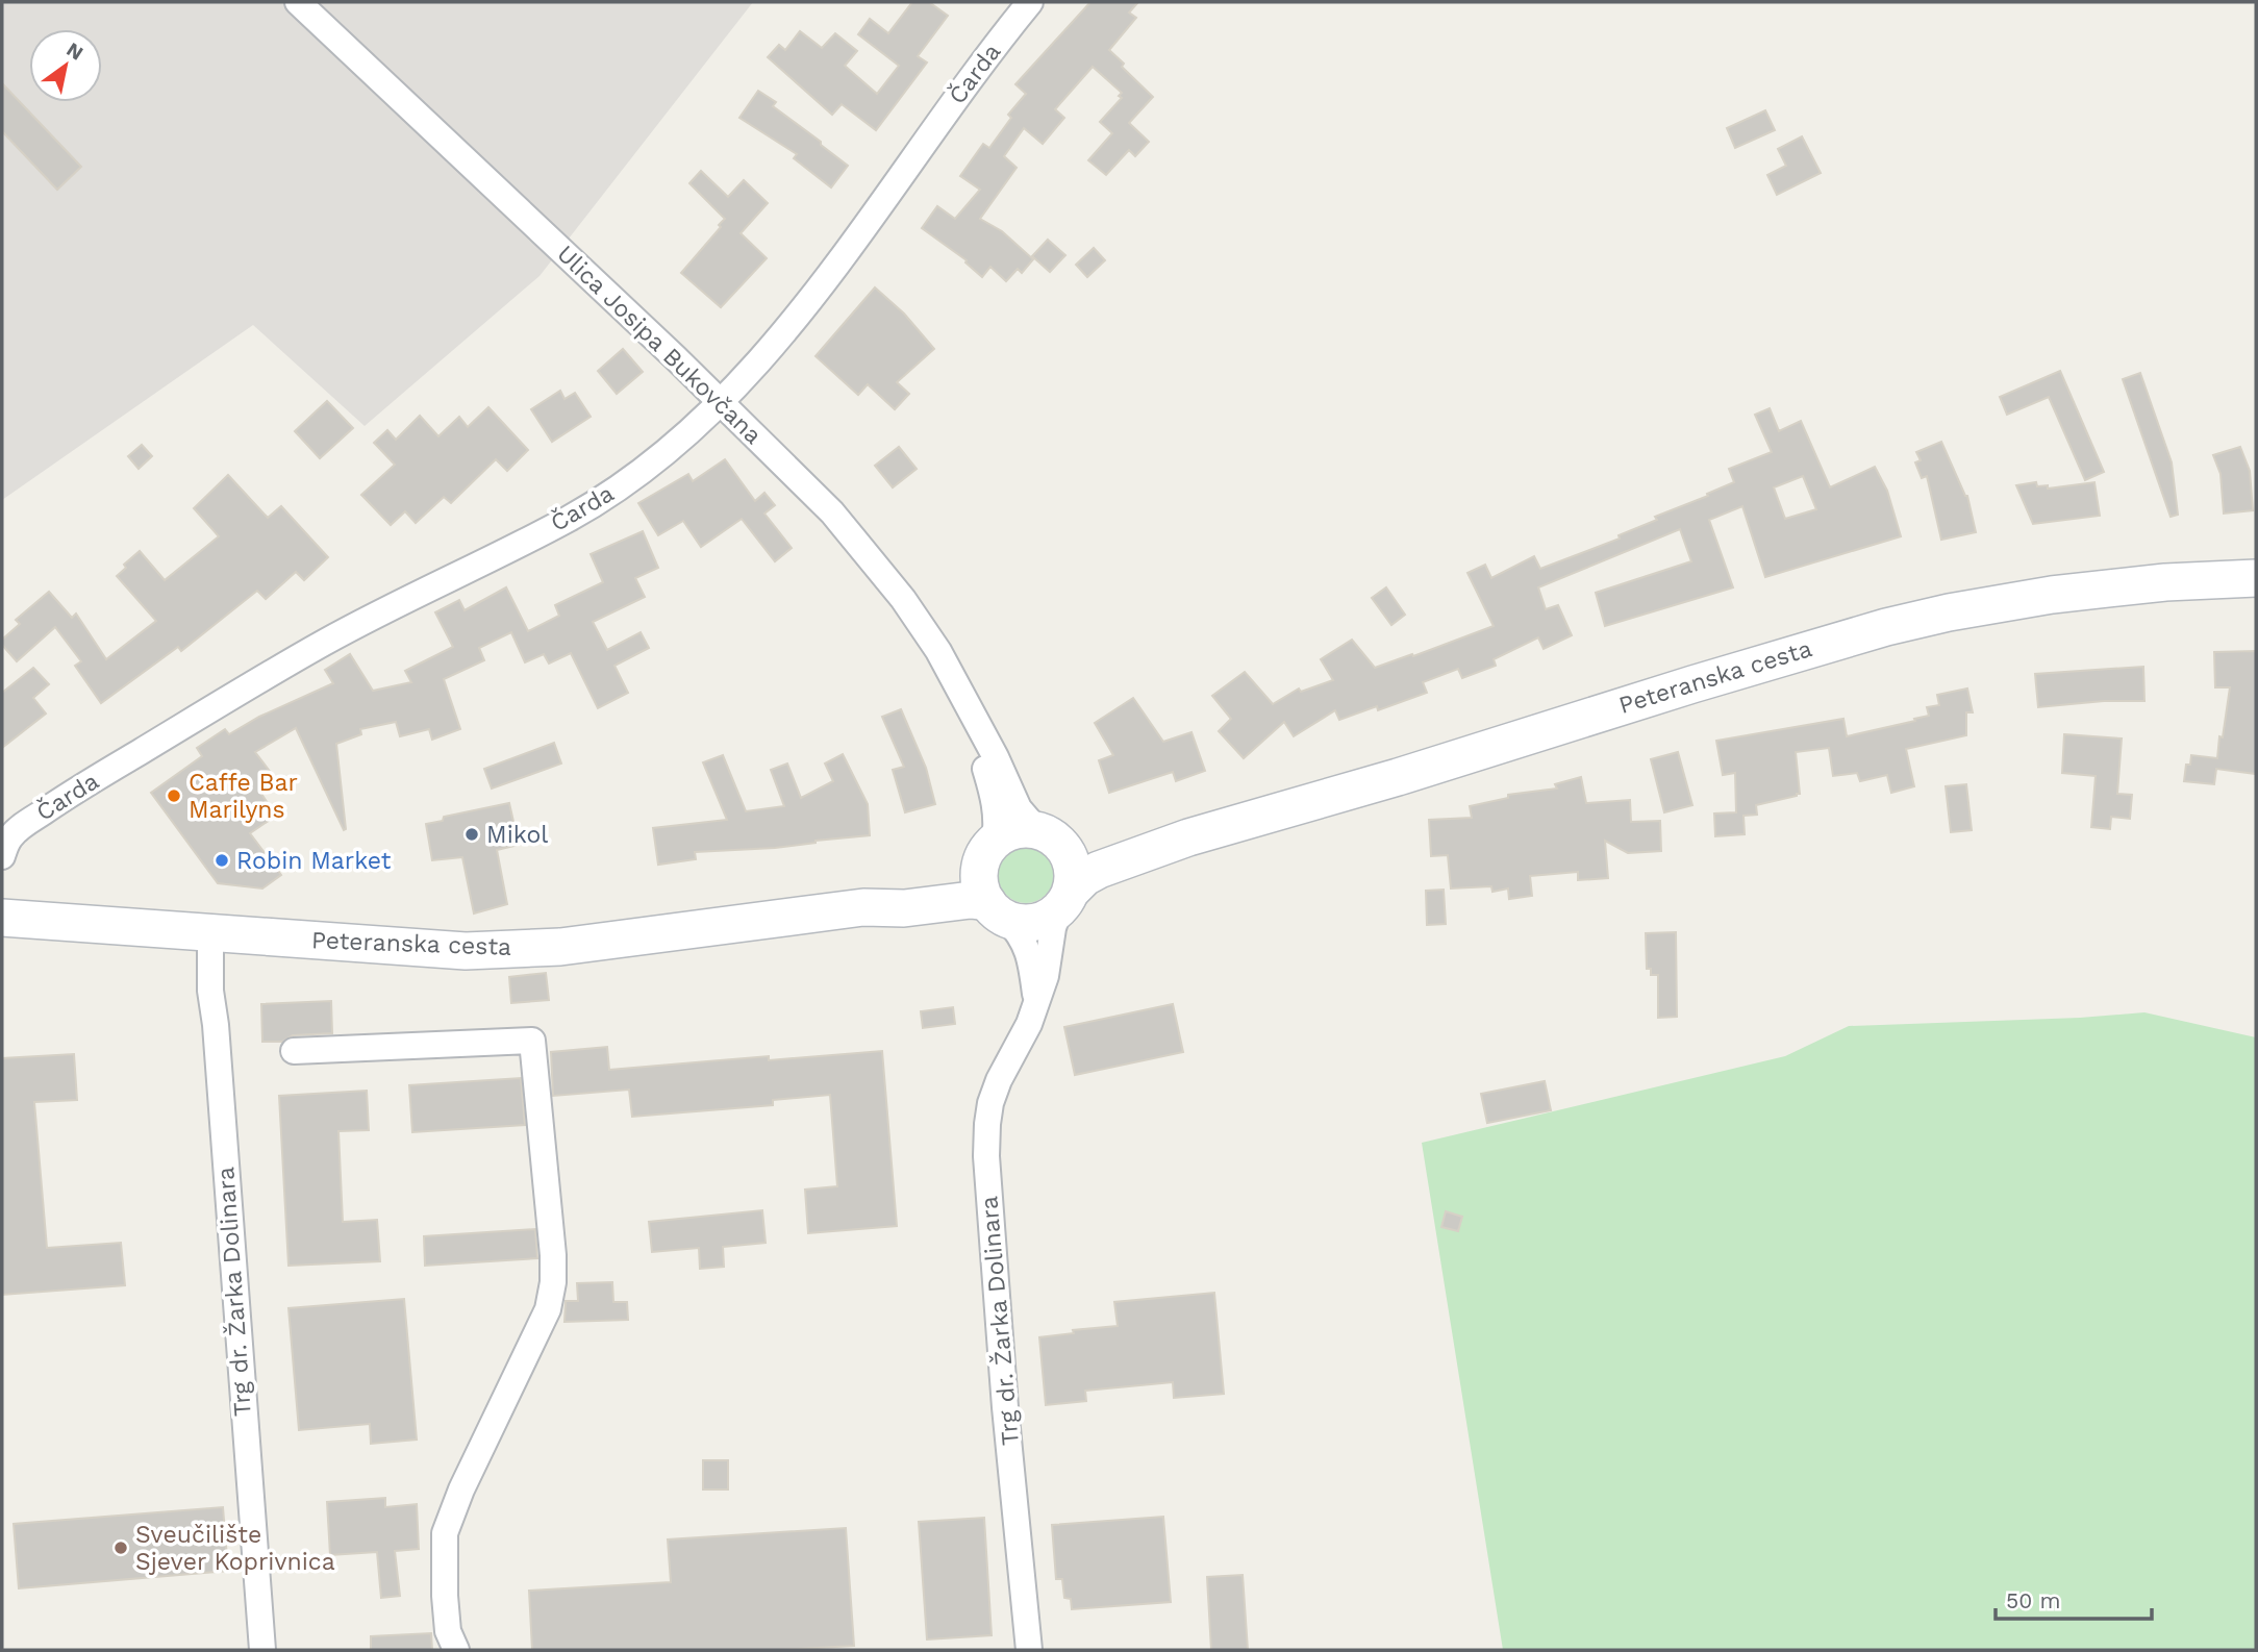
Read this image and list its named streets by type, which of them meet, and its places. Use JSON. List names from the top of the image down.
{
  "streets": {
    "main road": ["Peteranska cesta"],
    "street": ["Čarda", "Ulica Josipa Bukovčana", "Trg dr. Žarka Dolinara"]
  },
  "crossings": [
    ["Čarda", "Ulica Josipa Bukovčana"],
    ["Ulica Josipa Bukovčana", "Peteranska cesta"],
    ["Ulica Josipa Bukovčana", "Trg dr. Žarka Dolinara"],
    ["Peteranska cesta", "Trg dr. Žarka Dolinara"]
  ],
  "places": [
    "Caffe Bar Marilyns",
    "Mikol",
    "Robin Market",
    "Sveučilište Sjever Koprivnica"
  ],
  "scale_bar": "50 m",
  "north": "top right"
}
